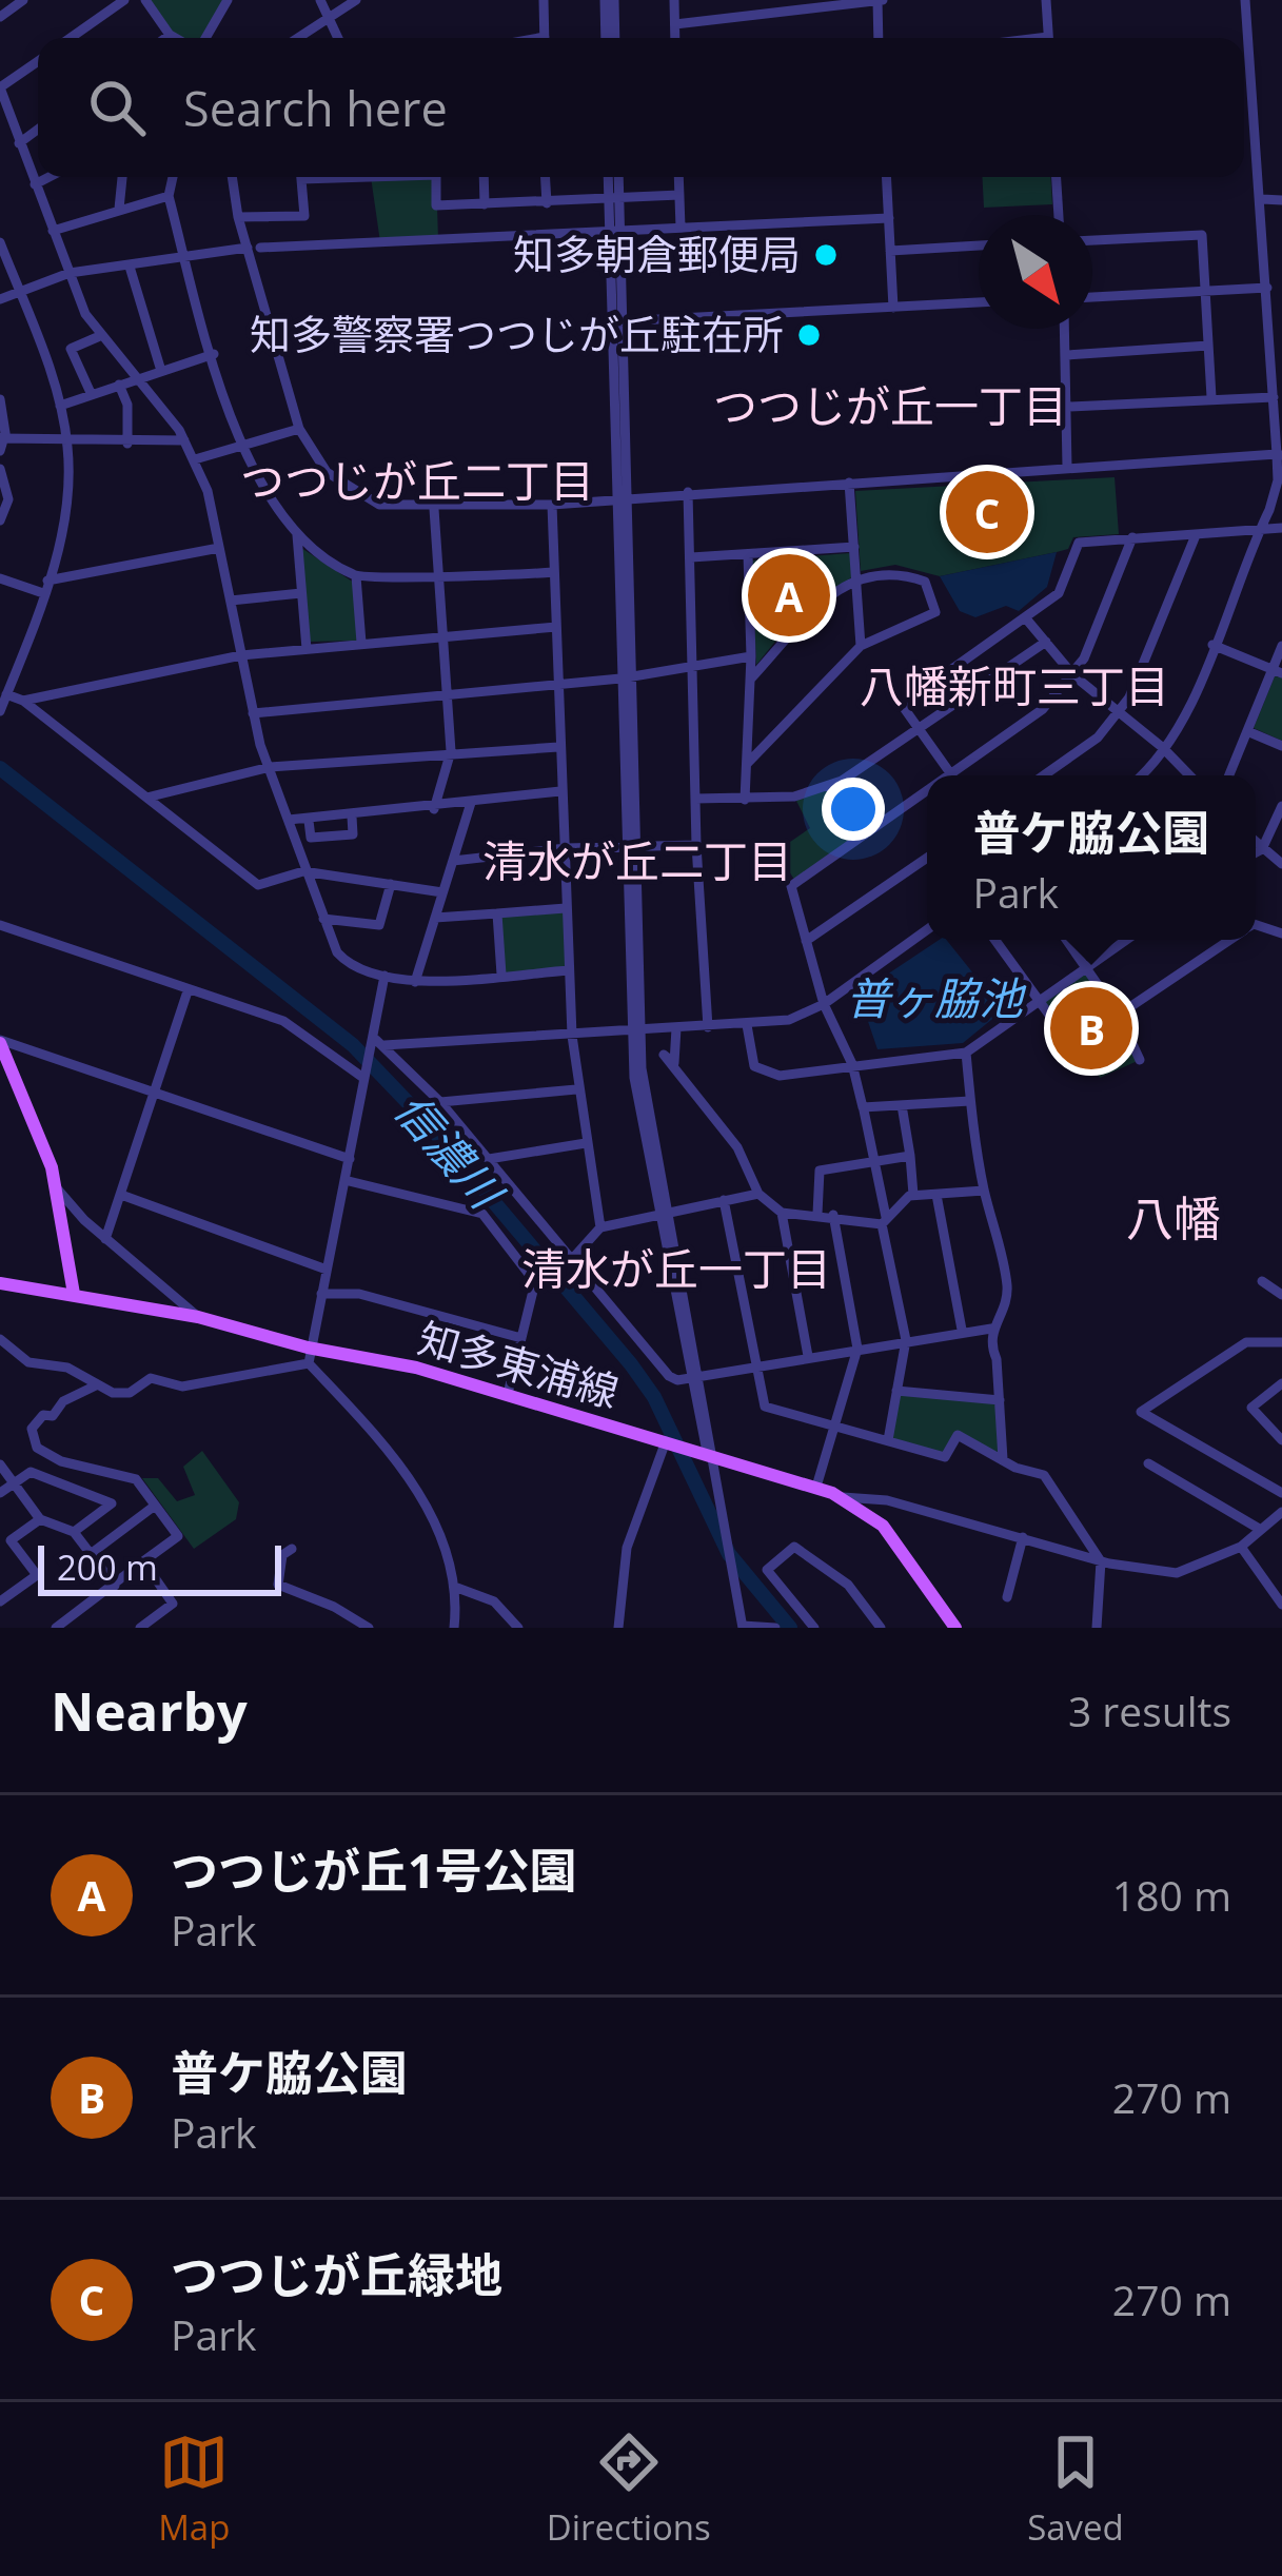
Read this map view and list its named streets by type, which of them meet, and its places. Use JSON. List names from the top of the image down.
{
  "streets": {
    "main road": ["知多東浦線"]
  },
  "districts": [
    "つつじが丘一丁目",
    "つつじが丘二丁目",
    "八幡新町三丁目",
    "清水が丘二丁目",
    "八幡",
    "清水が丘一丁目"
  ],
  "water": ["普ヶ脇池", "信濃川"],
  "places": ["知多朝倉郵便局", "知多警察署つつじが丘駐在所"],
  "scale_bar": "200 m",
  "north": "bottom right",
  "page": {
    "search": "Search here",
    "pins": ["C", "A", "B"],
    "popup": ["普ケ脇公園", "Park"],
    "scale": "200 m",
    "heading": ["Nearby", "3 results"],
    "list": [
      {
        "mark": "A",
        "name": "つつじが丘1号公園",
        "note": "Park",
        "value": "180 m"
      },
      {
        "mark": "B",
        "name": "普ケ脇公園",
        "note": "Park",
        "value": "270 m"
      },
      {
        "mark": "C",
        "name": "つつじが丘緑地",
        "note": "Park",
        "value": "270 m"
      }
    ],
    "nav": ["Map", "Directions", "Saved"]
  }
}
